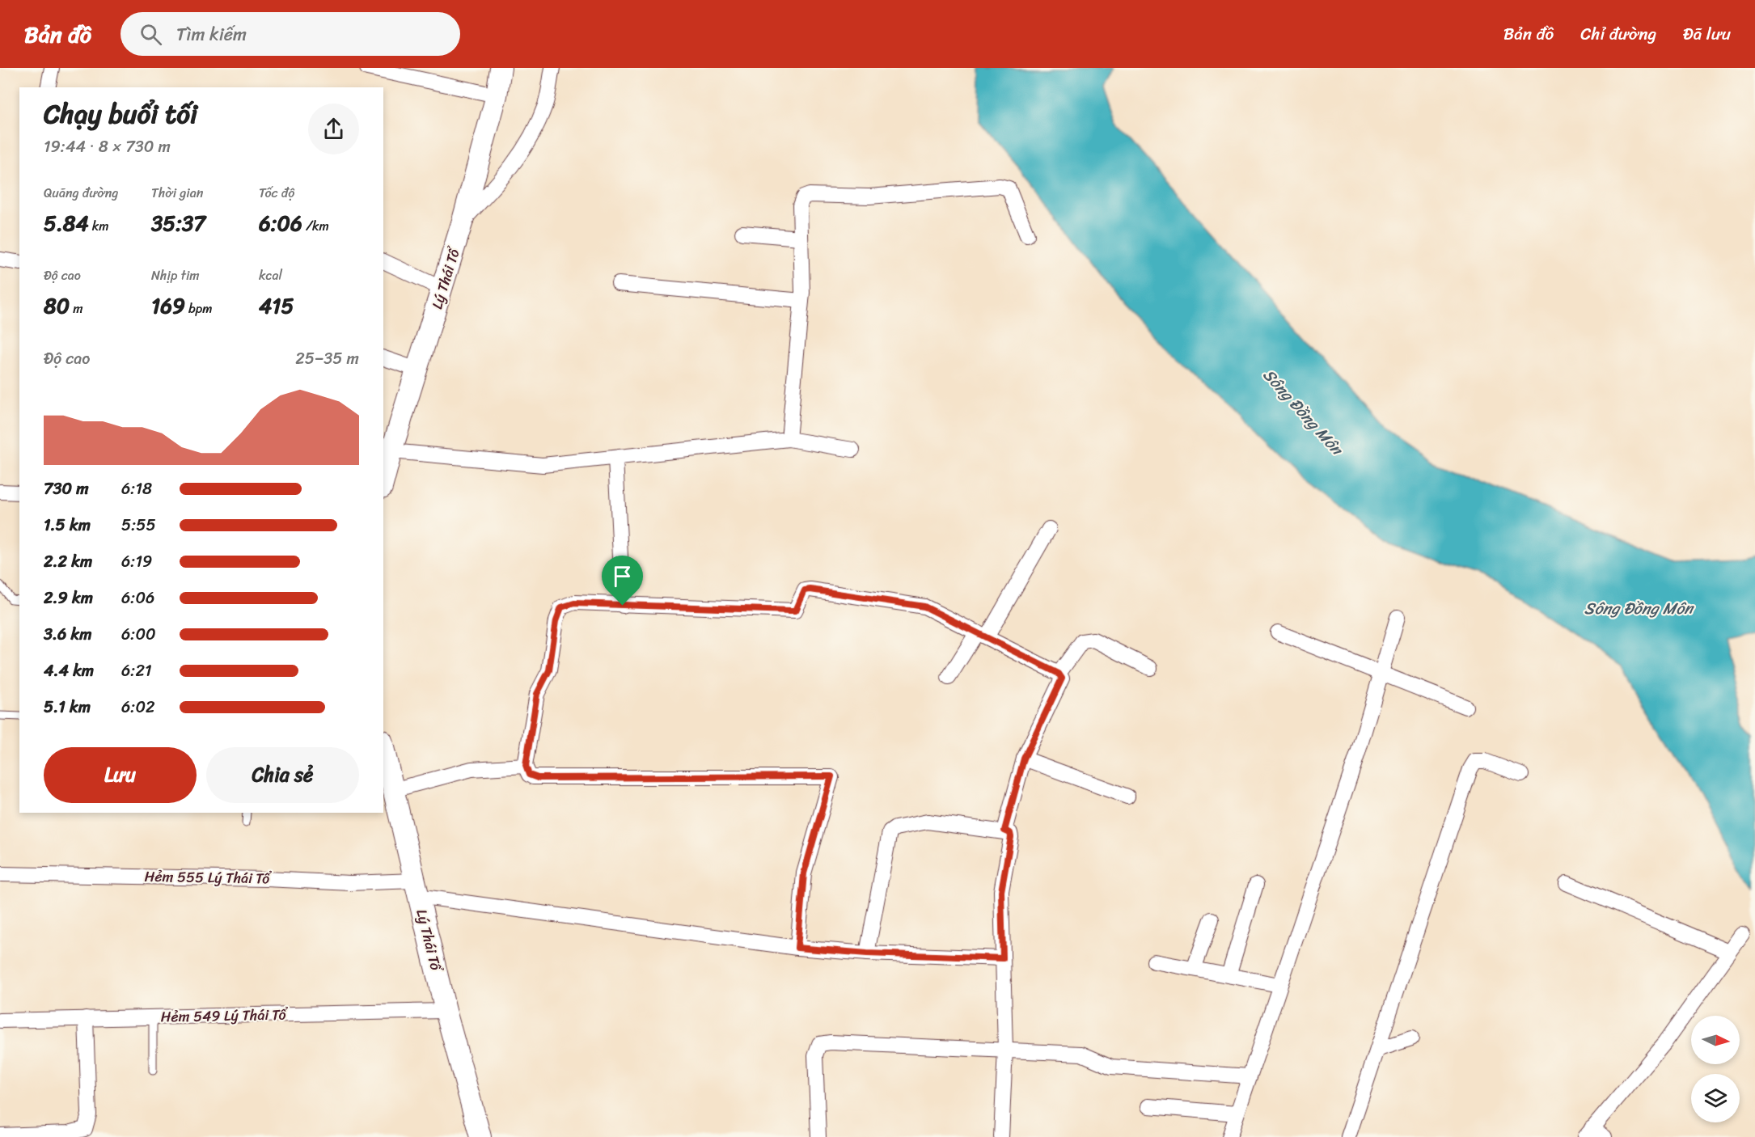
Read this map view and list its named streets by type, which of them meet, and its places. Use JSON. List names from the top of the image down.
{
  "streets": {
    "main road": ["Lý Thái Tổ"],
    "street": ["Hẻm 555 Lý Thái Tổ", "Hẻm 549 Lý Thái Tổ"]
  },
  "crossings": [
    ["Lý Thái Tổ", "Hẻm 555 Lý Thái Tổ"],
    ["Lý Thái Tổ", "Hẻm 549 Lý Thái Tổ"]
  ],
  "water": ["Sông Đồng Môn"],
  "north": "right",
  "page": {
    "header": "Bản đồ",
    "search": "Tìm kiếm",
    "nav": ["Bản đồ", "Chỉ đường", "Đã lưu"],
    "heading": ["Chạy buổi tối", "19:44 · 8 × 730 m"],
    "stats": [
      ["Quãng đường", "5.84 km"],
      ["Thời gian", "35:37"],
      ["Tốc độ", "6:06 /km"],
      ["Độ cao", "80 m"],
      ["Nhịp tim", "169 bpm"],
      ["kcal", "415"]
    ],
    "chart": ["Độ cao", "25–35 m"],
    "list": [
      {
        "name": "730 m",
        "note": "6:18"
      },
      {
        "name": "1.5 km",
        "note": "5:55"
      },
      {
        "name": "2.2 km",
        "note": "6:19"
      },
      {
        "name": "2.9 km",
        "note": "6:06"
      },
      {
        "name": "3.6 km",
        "note": "6:00"
      },
      {
        "name": "4.4 km",
        "note": "6:21"
      },
      {
        "name": "5.1 km",
        "note": "6:02"
      }
    ],
    "buttons": ["Lưu", "Chia sẻ"]
  }
}
